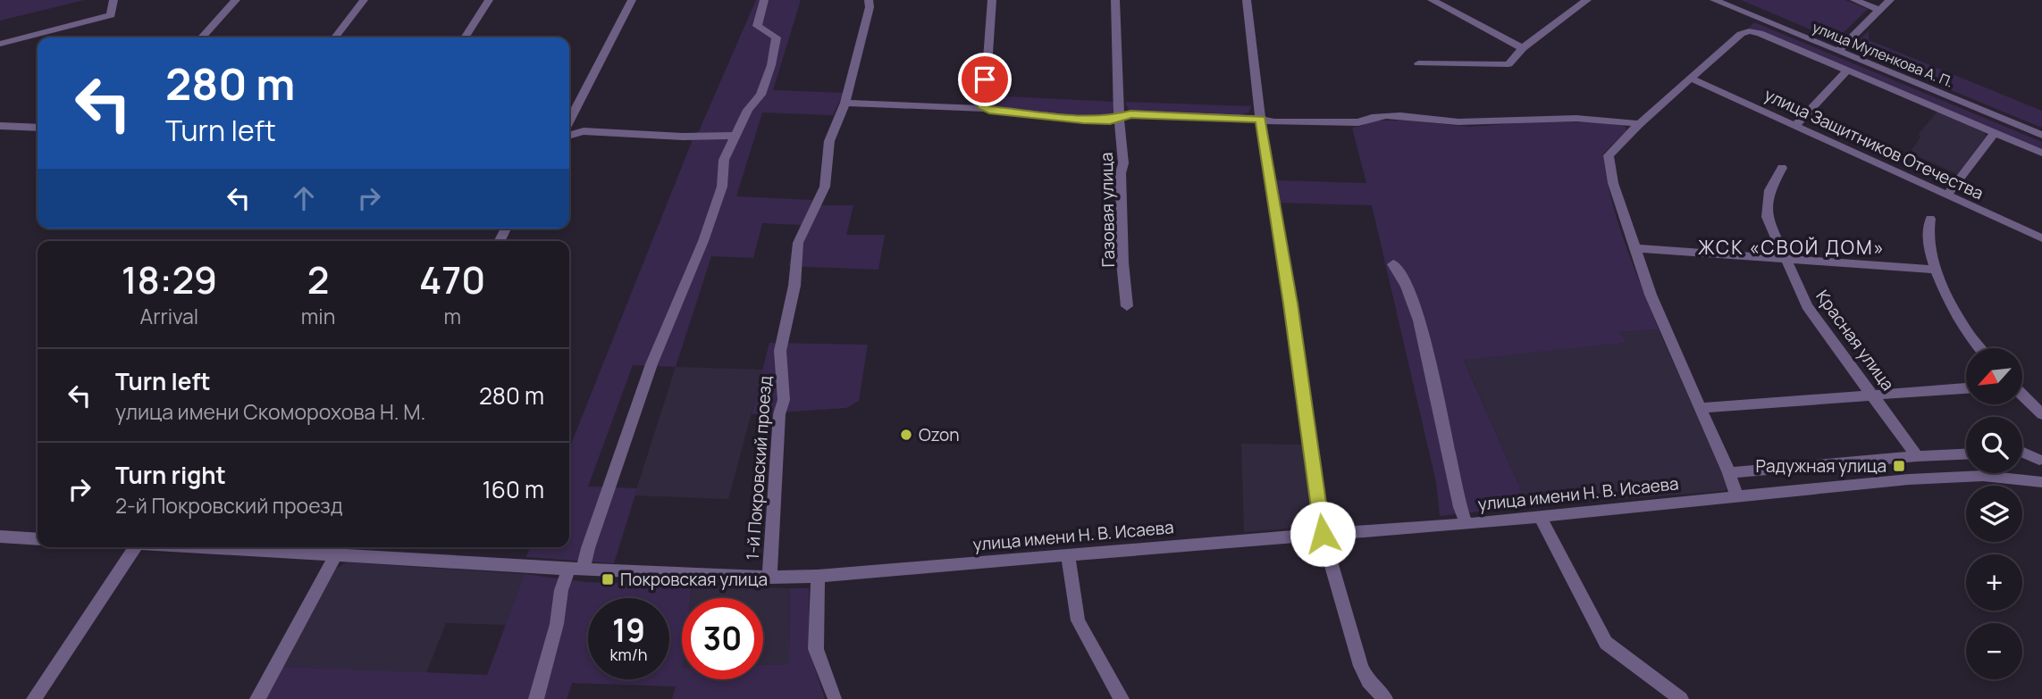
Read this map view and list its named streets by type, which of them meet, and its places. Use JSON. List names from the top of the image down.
{
  "streets": {
    "street": [
      "улица Муленкова А. П.",
      "улица Защитников Отечества",
      "Газовая улица",
      "Красная улица",
      "1-й Покровский проезд",
      "улица имени Н. В. Исаева"
    ]
  },
  "crossings": [
    ["1-й Покровский проезд", "улица имени Н. В. Исаева"]
  ],
  "districts": ["ЖСК «СВОЙ ДОМ»"],
  "places": {
    "other": ["Ozon"],
    "transit": ["Радужная улица", "Покровская улица"]
  },
  "north": "bottom left",
  "page": {
    "turn": ["280 m", "Turn left"],
    "eta": [
      "18:29",
      "Arrival",
      "2",
      "min",
      "470",
      "m"
    ],
    "list": [
      {
        "name": "Turn left",
        "note": "улица имени Скоморохова Н. М.",
        "value": "280 m"
      },
      {
        "name": "Turn right",
        "note": "2-й Покровский проезд",
        "value": "160 m"
      }
    ],
    "map_buttons": ["+", "−"],
    "speed": "19 km/h",
    "limit": "30"
  }
}
